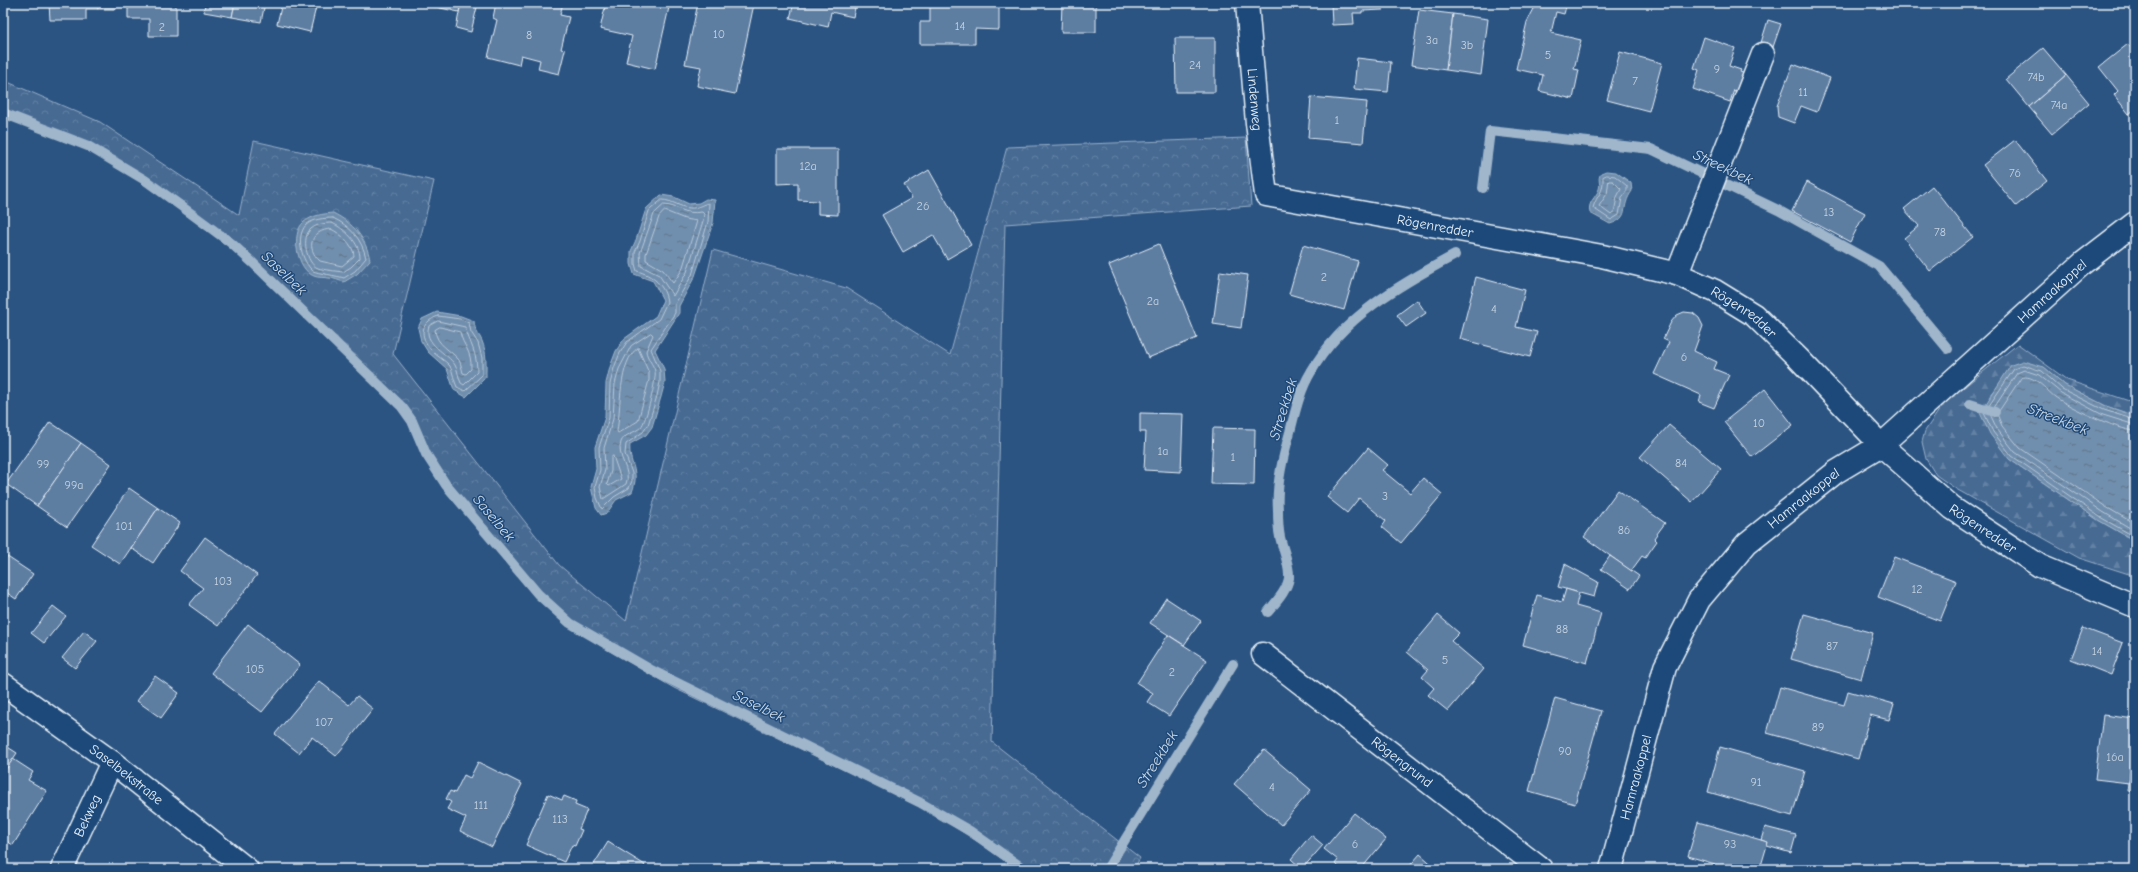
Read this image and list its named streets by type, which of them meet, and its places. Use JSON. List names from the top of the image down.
{
  "streets": {
    "street": [
      "Lindenweg",
      "Rögenredder",
      "Hamraakoppel",
      "Rögengrund",
      "Saselbekstraße",
      "Bekweg"
    ]
  },
  "crossings": [
    ["Lindenweg", "Rögenredder"],
    ["Rögenredder", "Hamraakoppel"],
    ["Saselbekstraße", "Bekweg"]
  ],
  "water": ["Streekbek", "Saselbek"],
  "house_numbers": [
    "14",
    "2",
    "10",
    "8",
    "3a",
    "3b",
    "5",
    "24",
    "9",
    "74b",
    "7",
    "11",
    "74a",
    "1",
    "12a",
    "76",
    "26",
    "13",
    "78",
    "2",
    "2a",
    "4",
    "6",
    "10",
    "1a",
    "1",
    "84",
    "99",
    "99a",
    "3",
    "101",
    "86",
    "103",
    "12",
    "88",
    "87",
    "14",
    "5",
    "105",
    "2",
    "107",
    "89",
    "90",
    "16a",
    "91",
    "4",
    "111",
    "113",
    "6",
    "93"
  ]
}
